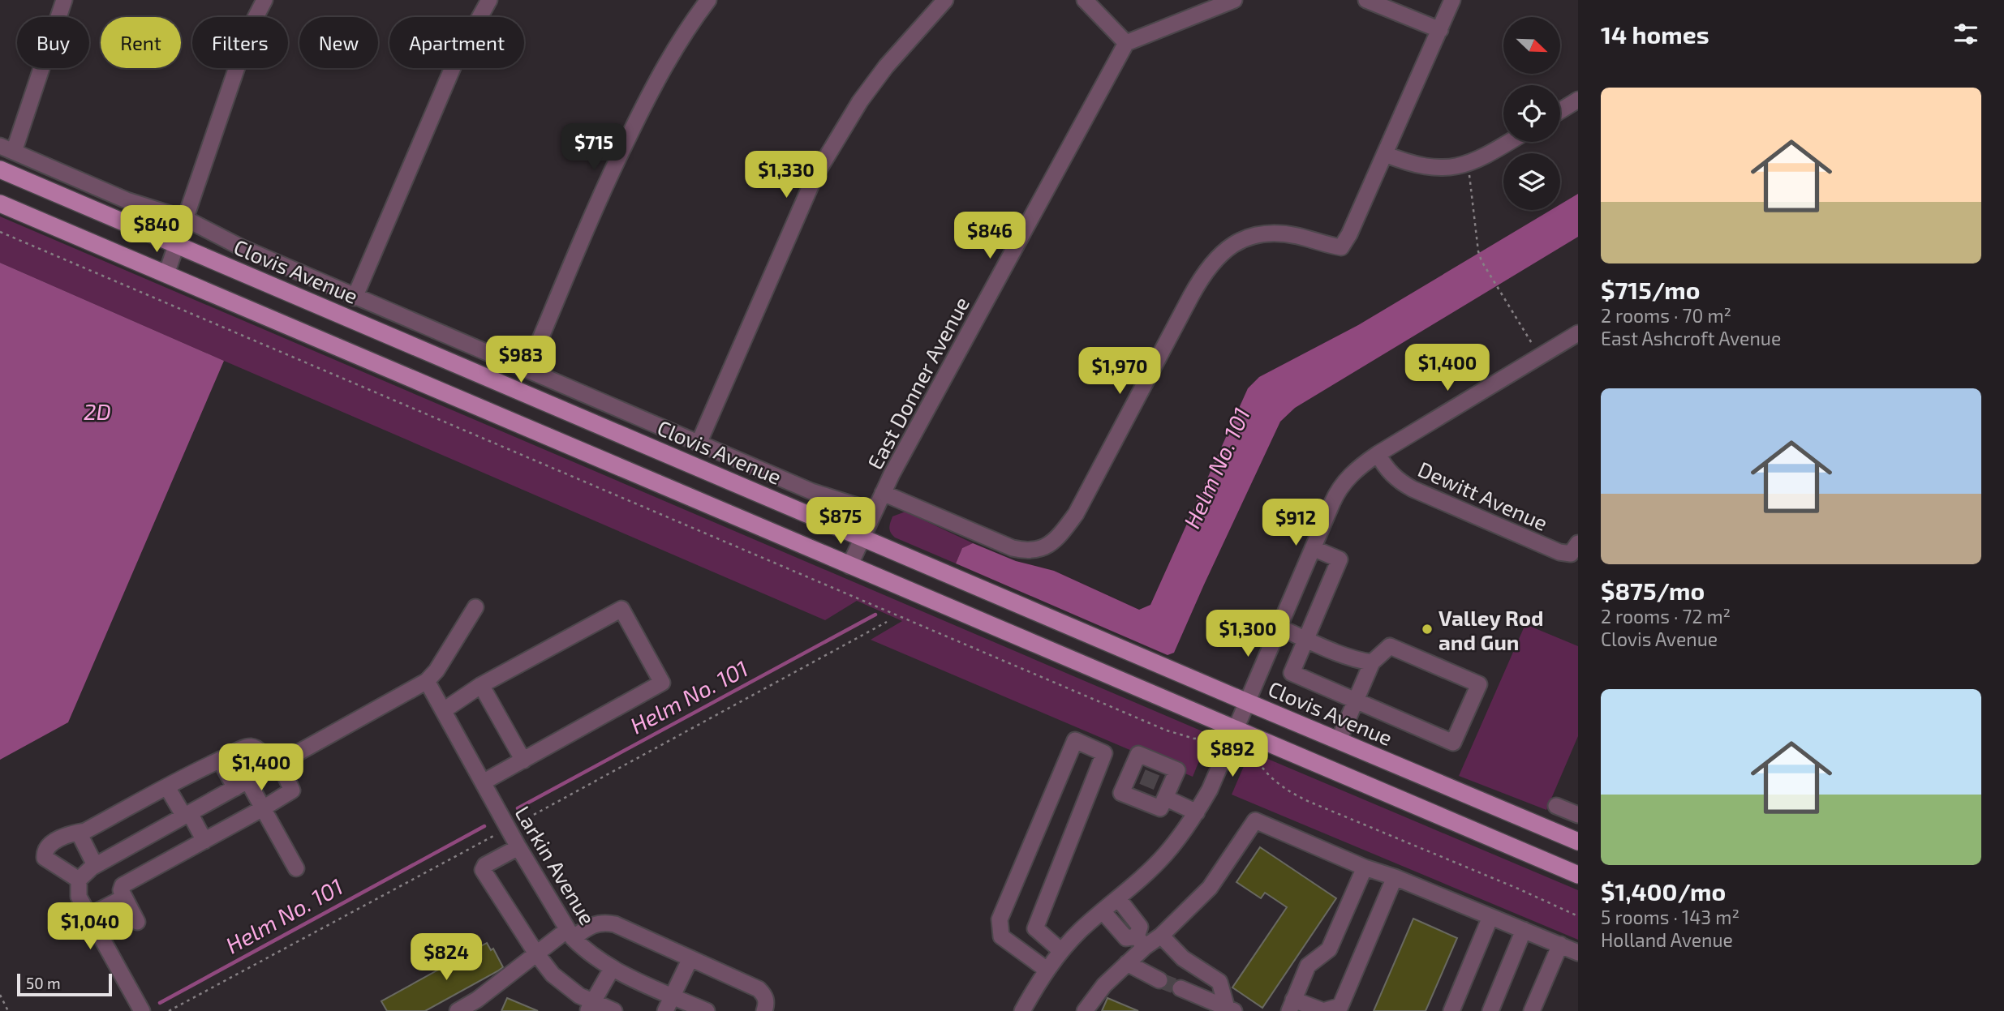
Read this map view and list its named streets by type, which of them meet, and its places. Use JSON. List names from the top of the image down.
{
  "streets": {
    "main road": ["Clovis Avenue"],
    "street": ["East Donner Avenue", "Dewitt Avenue", "Larkin Avenue"]
  },
  "crossings": [
    ["Clovis Avenue", "East Donner Avenue"]
  ],
  "water": ["2D", "Helm No. 101"],
  "places": ["Valley Rod and Gun"],
  "scale_bar": "50 m",
  "north": "bottom right",
  "page": {
    "heading": "14 homes",
    "chip": [
      "Buy",
      "Rent",
      "Filters",
      "New",
      "Apartment"
    ],
    "list": [
      {
        "name": "$715/mo",
        "note": "2 rooms · 70 m² · East Ashcroft Avenue"
      },
      {
        "name": "$875/mo",
        "note": "2 rooms · 72 m² · Clovis Avenue"
      },
      {
        "name": "$1,400/mo",
        "note": "5 rooms · 143 m² · Holland Avenue"
      }
    ],
    "price": [
      "$715",
      "$1,330",
      "$840",
      "$846",
      "$983",
      "$1,400",
      "$1,970",
      "$875",
      "$912",
      "$1,300",
      "$892",
      "$1,400",
      "$1,040",
      "$824"
    ],
    "scale": "50 m"
  }
}
